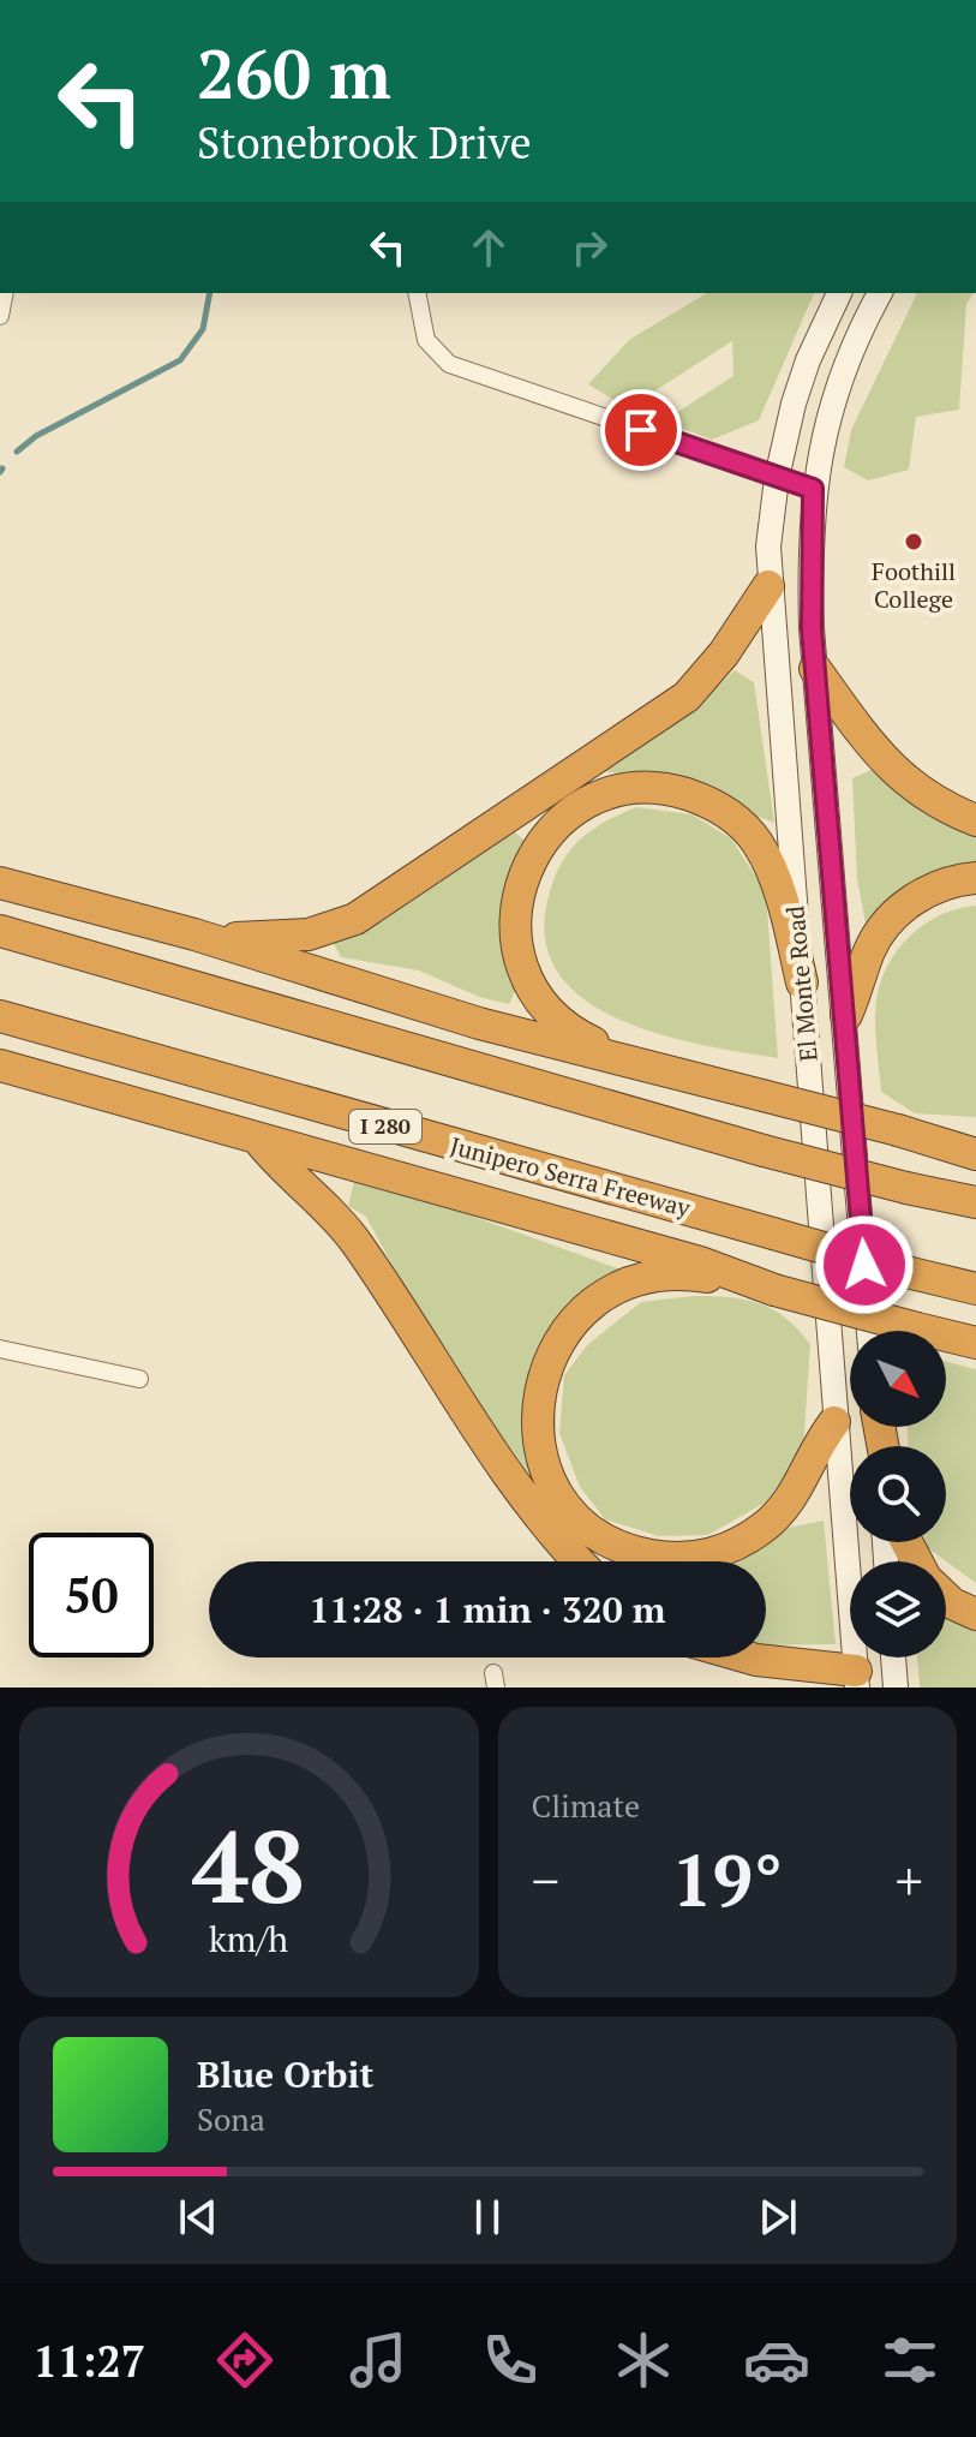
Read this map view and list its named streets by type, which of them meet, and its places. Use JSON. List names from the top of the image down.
{
  "streets": {
    "highway": ["I 280", "Junipero Serra Freeway"],
    "street": ["El Monte Road"]
  },
  "places": ["Foothill College"],
  "north": "bottom right",
  "page": {
    "turn": ["260 m", "Stonebrook Drive"],
    "limit": "50",
    "trip": "11:28 · 1 min · 320 m",
    "tile": "Climate",
    "heat": ["−", "19°", "+"],
    "song": ["Blue Orbit", "Sona"],
    "tabs": "11:27",
    "gauge": ["48", "km/h"]
  }
}
